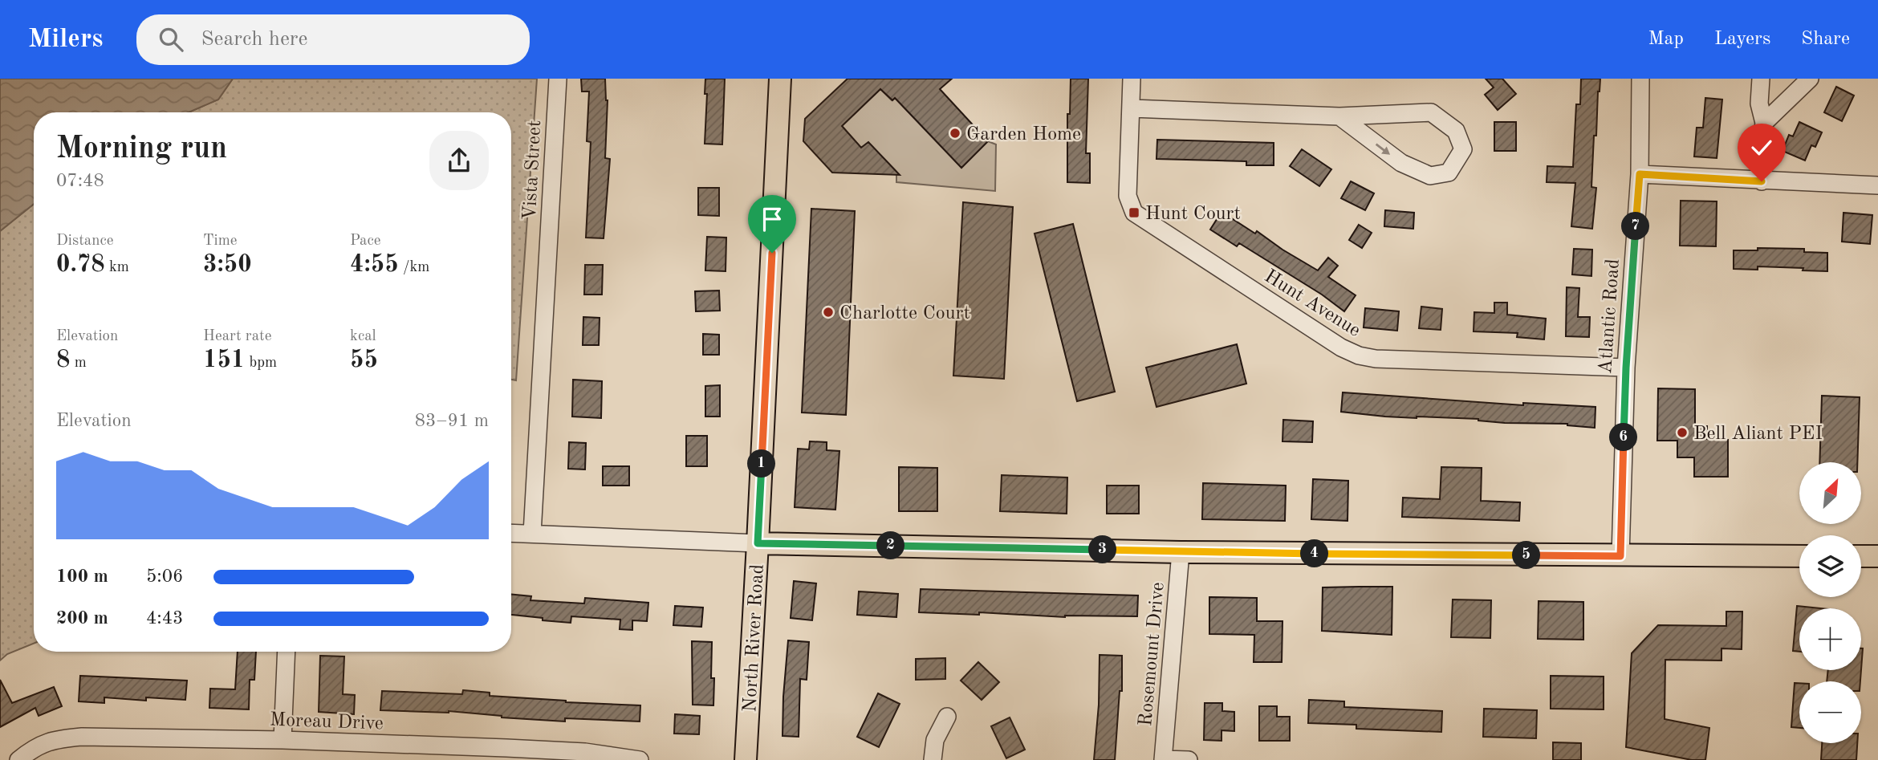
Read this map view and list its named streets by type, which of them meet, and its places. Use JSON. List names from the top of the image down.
{
  "streets": {
    "main road": ["North River Road"],
    "street": [
      "Vista Street",
      "Hunt Avenue",
      "Atlantic Road",
      "Rosemount Drive",
      "Moreau Drive"
    ]
  },
  "crossings": [
    ["Hunt Avenue", "Atlantic Road"]
  ],
  "places": {
    "other": ["Garden Home", "Charlotte Court", "Bell Aliant PEI"],
    "transit": ["Hunt Court"]
  },
  "north": "top right",
  "page": {
    "header": "Milers",
    "search": "Search here",
    "nav": ["Map", "Layers", "Share"],
    "heading": ["Morning run", "07:48"],
    "stats": [
      ["Distance", "0.78 km"],
      ["Time", "3:50"],
      ["Pace", "4:55 /km"],
      ["Elevation", "8 m"],
      ["Heart rate", "151 bpm"],
      ["kcal", "55"]
    ],
    "pins": [
      "7",
      "6",
      "1",
      "2",
      "3",
      "4",
      "5"
    ],
    "chart": ["Elevation", "83–91 m"],
    "map_buttons": ["+", "−"],
    "list": [
      {
        "name": "100 m",
        "note": "5:06"
      },
      {
        "name": "200 m",
        "note": "4:43"
      }
    ]
  }
}
